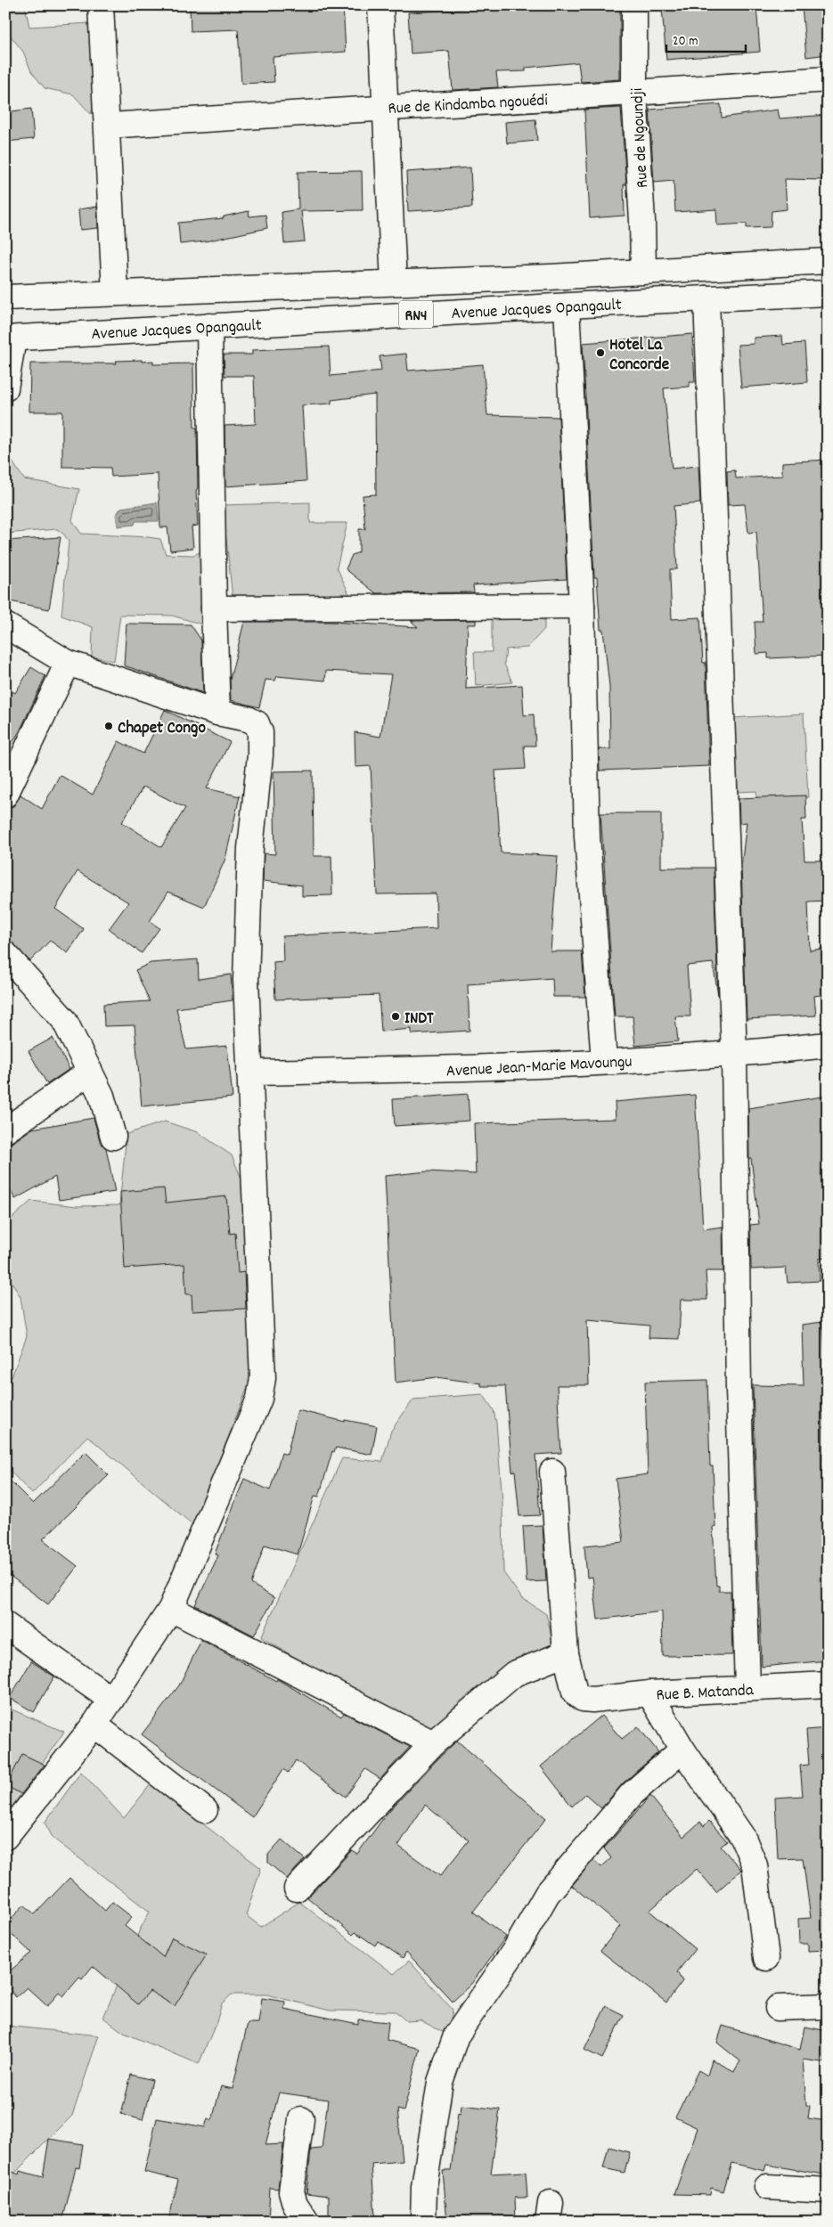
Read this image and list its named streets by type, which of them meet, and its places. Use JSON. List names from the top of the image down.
{
  "streets": {
    "main road": [
      "Rue de Kindamba ngouédi",
      "Rue de Ngoundji",
      "Avenue Jacques Opangault",
      "RN4",
      "Avenue Jean-Marie Mavoungu",
      "Rue B. Matanda"
    ]
  },
  "crossings": [
    ["Rue de Kindamba ngouédi", "Rue de Ngoundji"],
    ["Rue de Ngoundji", "Avenue Jacques Opangault"]
  ],
  "places": ["Hotel La Concorde", "Chapet Congo", "INDT"],
  "scale_bar": "20 m"
}
